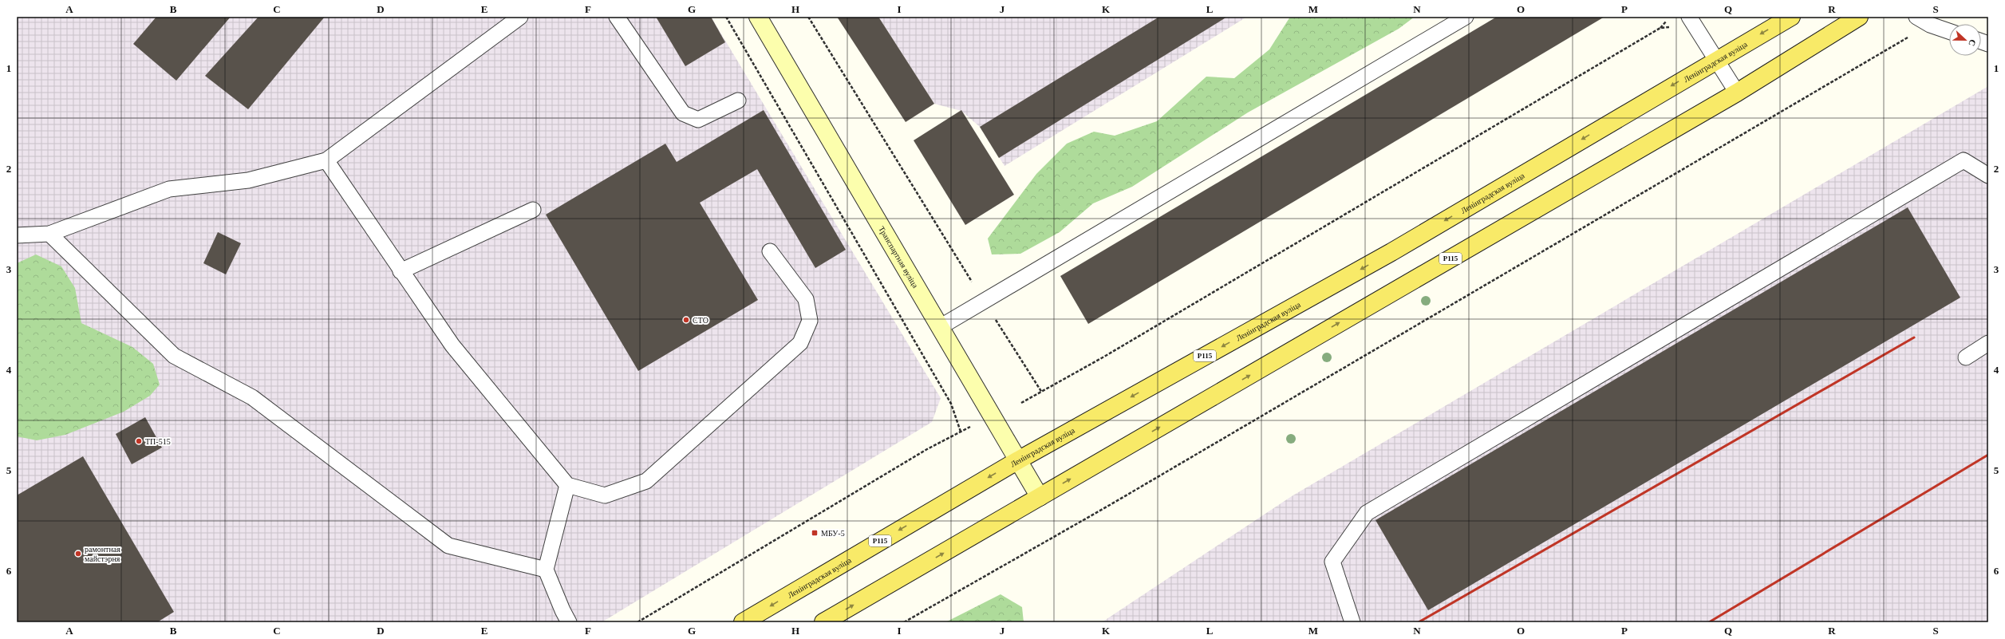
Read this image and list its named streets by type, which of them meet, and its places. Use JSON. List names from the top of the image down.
{
  "streets": {
    "main road": ["Ленінградская вуліца", "Транспартная вуліца", "Р115"]
  },
  "crossings": [
    ["Ленінградская вуліца", "Транспартная вуліца"],
    ["Транспартная вуліца", "Р115"]
  ],
  "places": {
    "other": ["СТО", "ТП-515", "рамонтная майстэрня"],
    "transit": ["МБУ-5"]
  },
  "north": "right",
  "grid": {
    "columns": [
      "A",
      "B",
      "C",
      "D",
      "E",
      "F",
      "G",
      "H",
      "I",
      "J",
      "K",
      "L",
      "M",
      "N",
      "O",
      "P",
      "Q",
      "R",
      "S"
    ],
    "rows": [
      "1",
      "2",
      "3",
      "4",
      "5",
      "6"
    ]
  }
}
